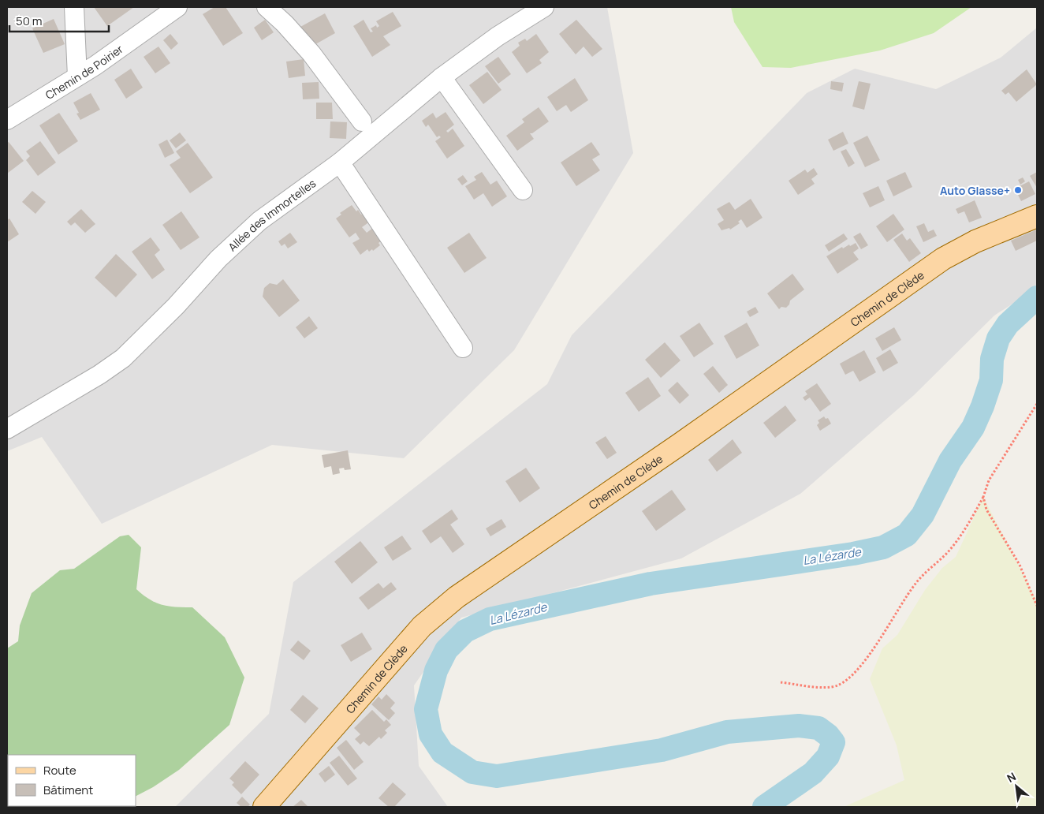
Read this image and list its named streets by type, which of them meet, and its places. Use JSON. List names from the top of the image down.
{
  "streets": {
    "main road": ["Chemin de Clède"],
    "street": ["Chemin de Poirier", "Allée des Immortelles"]
  },
  "water": ["La Lézarde"],
  "places": ["Auto Glasse+"],
  "legend": ["Route", "Bâtiment"],
  "scale_bar": "50 m",
  "north": "top left"
}
